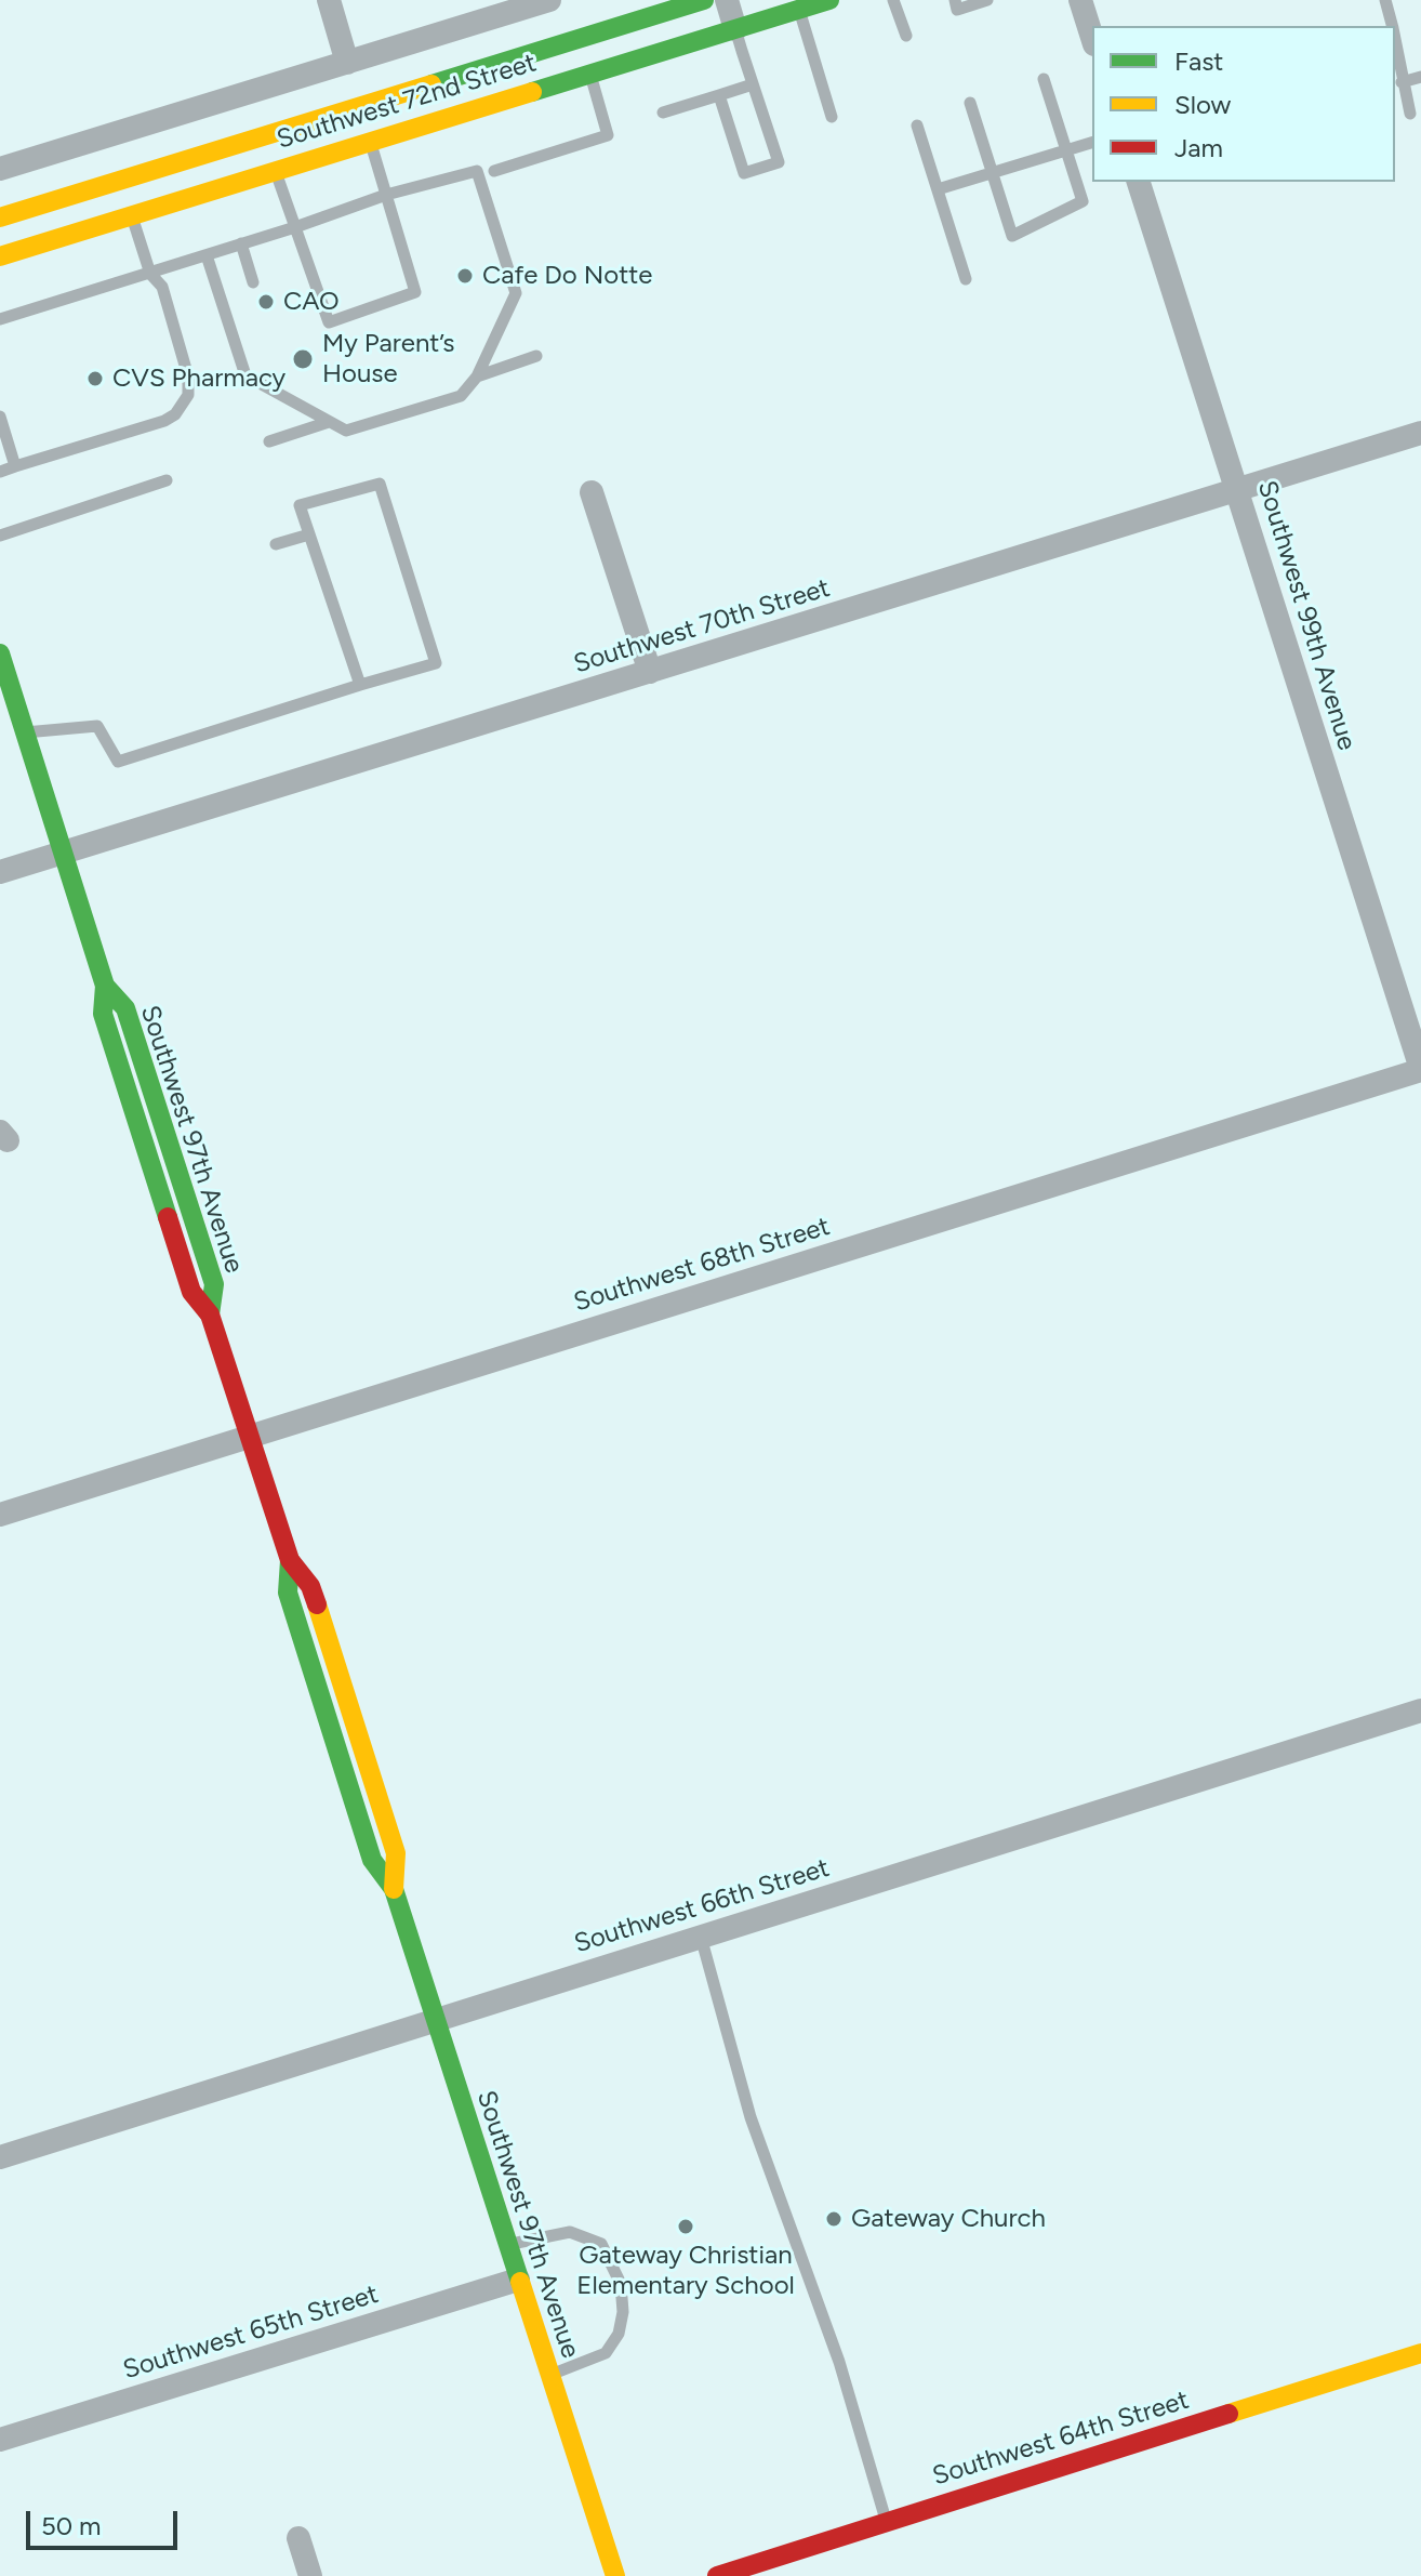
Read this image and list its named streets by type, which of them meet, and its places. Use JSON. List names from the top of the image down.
{
  "streets": {
    "street": [
      "Southwest 72nd Street",
      "Southwest 99th Avenue",
      "Southwest 70th Street",
      "Southwest 97th Avenue",
      "Southwest 68th Street",
      "Southwest 66th Street",
      "Southwest 65th Street",
      "Southwest 64th Street"
    ]
  },
  "crossings": [
    ["Southwest 99th Avenue", "Southwest 70th Street"],
    ["Southwest 99th Avenue", "Southwest 68th Street"],
    ["Southwest 70th Street", "Southwest 97th Avenue"],
    ["Southwest 97th Avenue", "Southwest 68th Street"],
    ["Southwest 97th Avenue", "Southwest 66th Street"],
    ["Southwest 97th Avenue", "Southwest 65th Street"]
  ],
  "places": [
    "Cafe Do Notte",
    "CAO",
    "My Parent’s House",
    "CVS Pharmacy",
    "Gateway Church",
    "Gateway Christian Elementary School"
  ],
  "legend": ["Fast", "Slow", "Jam"],
  "scale_bar": "50 m"
}
